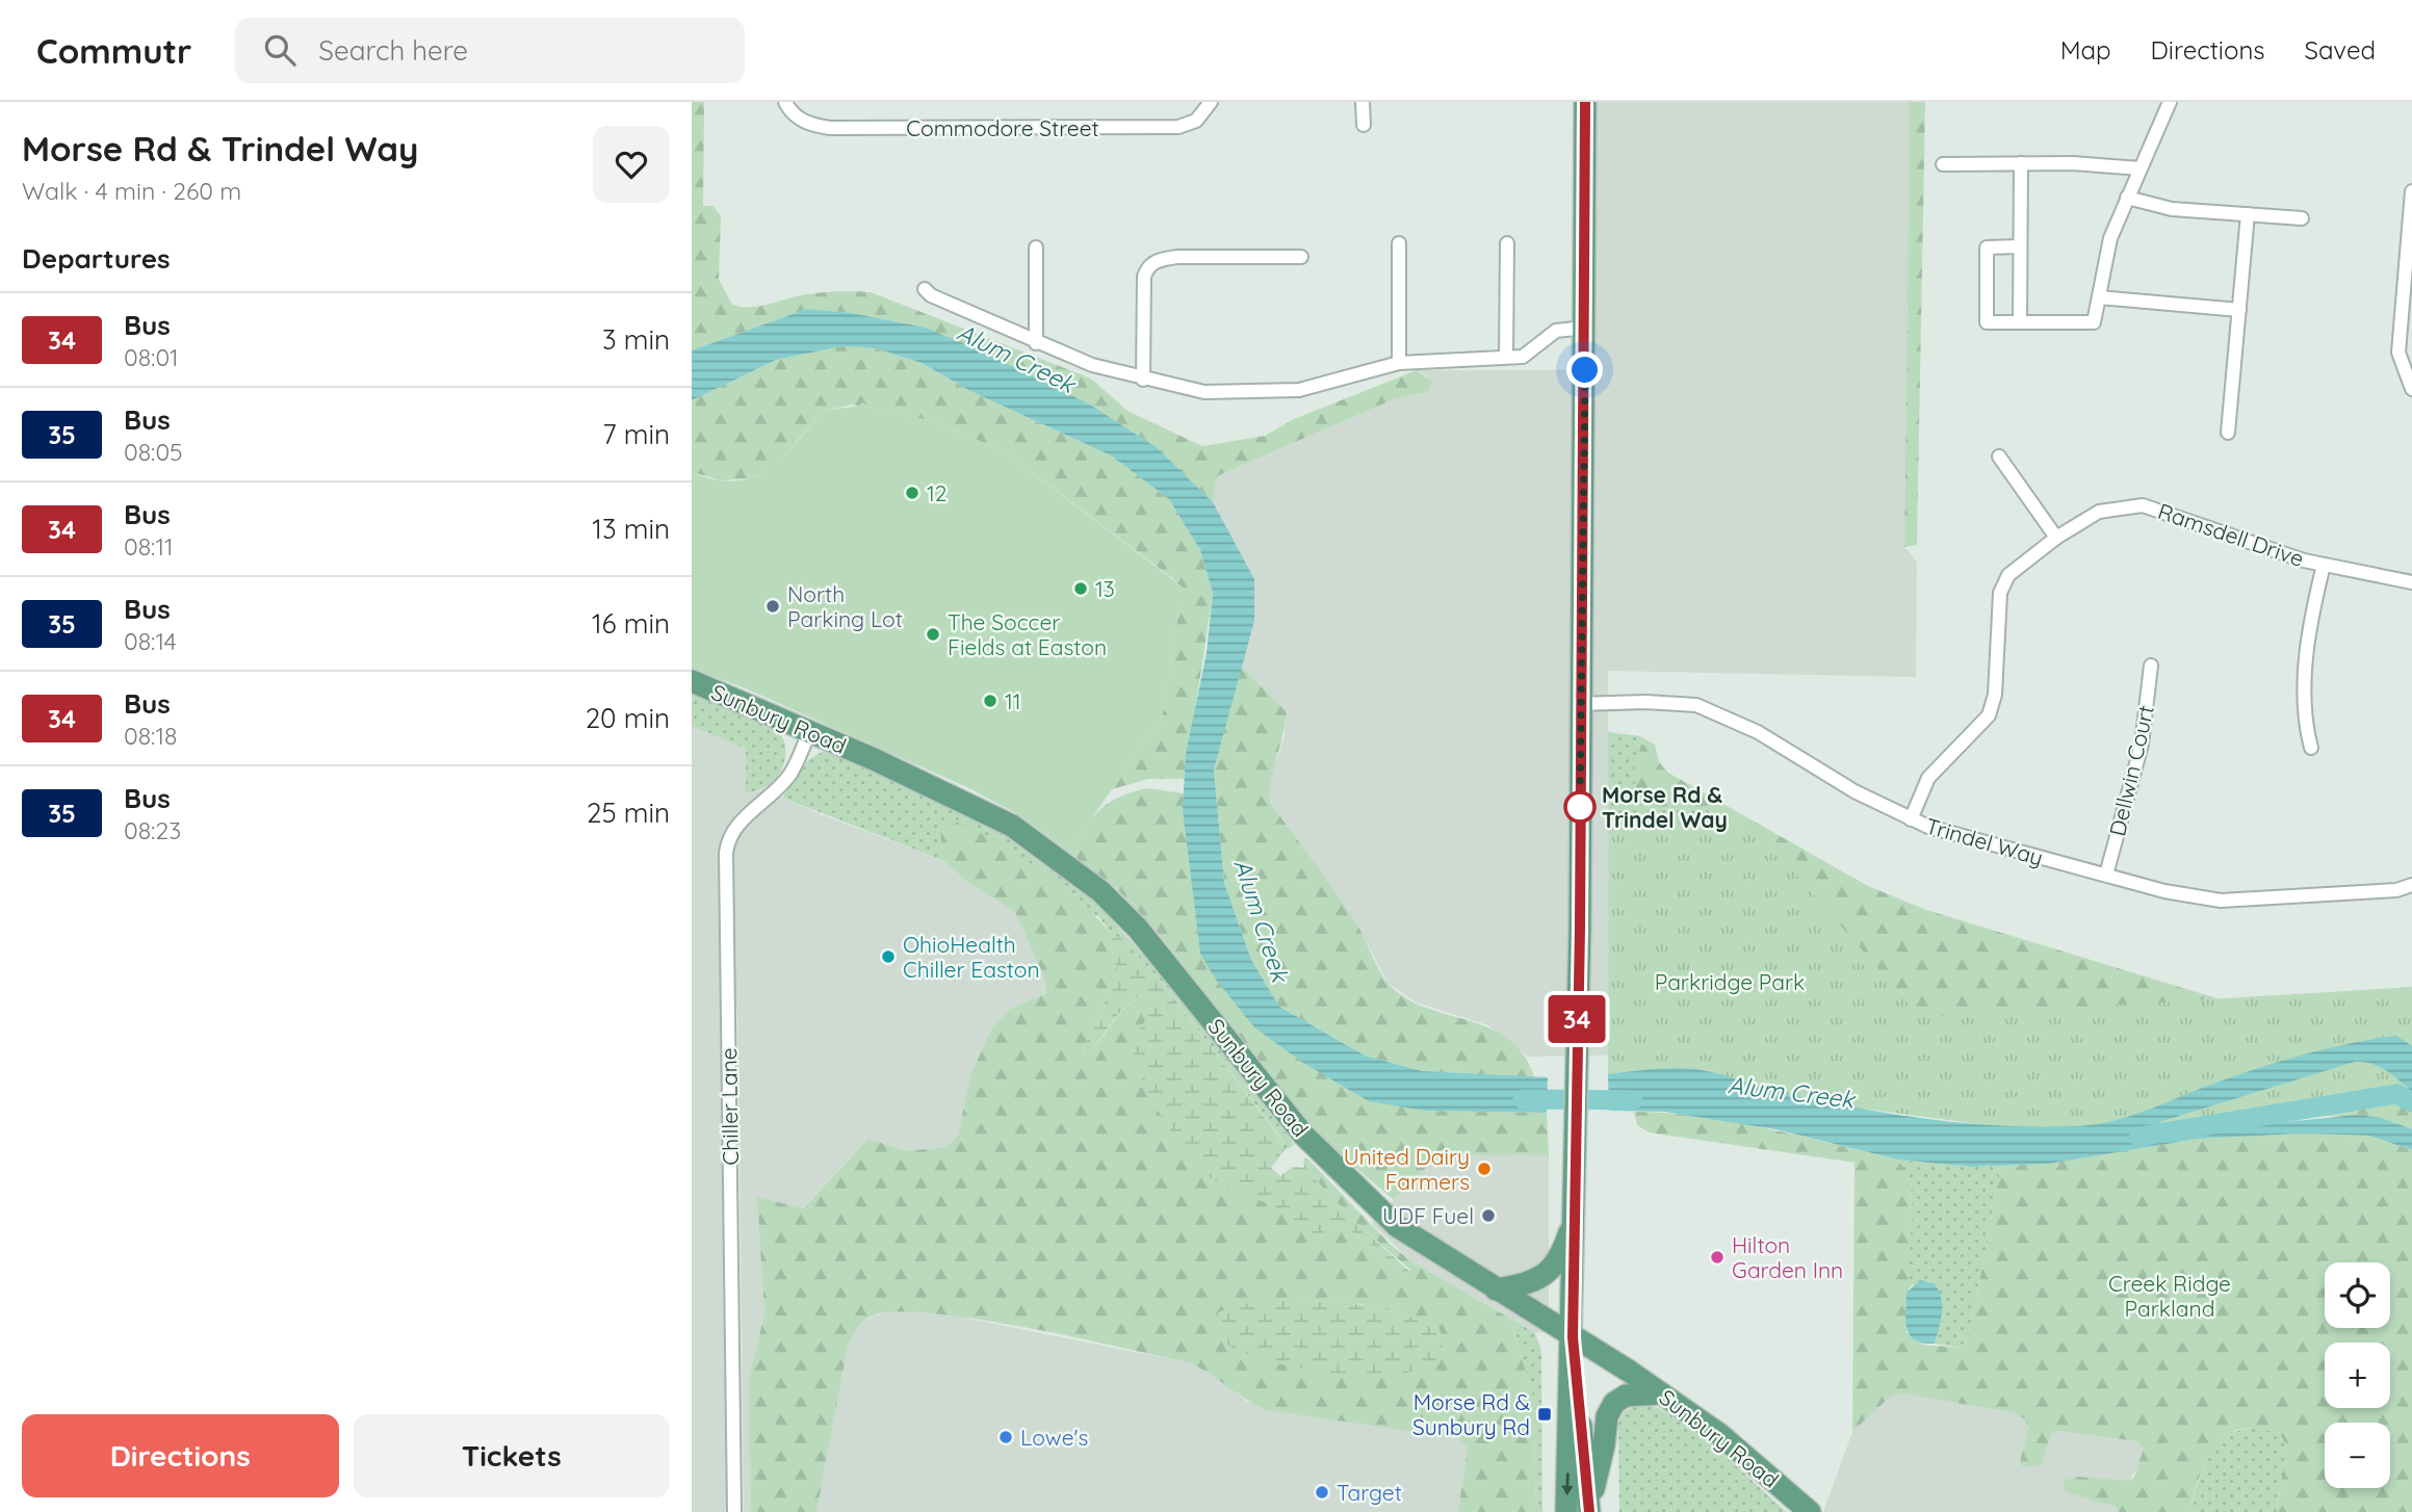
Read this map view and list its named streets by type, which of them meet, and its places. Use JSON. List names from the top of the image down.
{
  "streets": {
    "main road": ["Sunbury Road"],
    "street": [
      "Commodore Street",
      "Ramsdell Drive",
      "Dellwin Court",
      "Trindel Way",
      "Chiller Lane"
    ]
  },
  "crossings": [
    ["Ramsdell Drive", "Trindel Way"],
    ["Sunbury Road", "Chiller Lane"],
    ["Dellwin Court", "Trindel Way"]
  ],
  "water": ["Alum Creek"],
  "parks": ["Parkridge Park", "Creek Ridge Parkland"],
  "places": {
    "other": [
      "12",
      "13",
      "North Parking Lot",
      "The Soccer Fields at Easton",
      "11",
      "Morse Rd & Trindel Way",
      "OhioHealth Chiller Easton",
      "United Dairy Farmers",
      "UDF Fuel",
      "Hilton Garden Inn",
      "Lowe's",
      "Target"
    ],
    "transit": ["Morse Rd & Sunbury Rd"]
  },
  "lines": ["bus line 34"],
  "page": {
    "header": "Commutr",
    "search": "Search here",
    "nav": ["Map", "Directions", "Saved"],
    "heading": [
      ["Morse Rd & Trindel Way", "Walk · 4 min · 260 m"],
      "Departures"
    ],
    "on_map": "34",
    "list": [
      {
        "mark": "34",
        "name": "Bus",
        "note": "08:01",
        "value": "3 min"
      },
      {
        "mark": "35",
        "name": "Bus",
        "note": "08:05",
        "value": "7 min"
      },
      {
        "mark": "34",
        "name": "Bus",
        "note": "08:11",
        "value": "13 min"
      },
      {
        "mark": "35",
        "name": "Bus",
        "note": "08:14",
        "value": "16 min"
      },
      {
        "mark": "34",
        "name": "Bus",
        "note": "08:18",
        "value": "20 min"
      },
      {
        "mark": "35",
        "name": "Bus",
        "note": "08:23",
        "value": "25 min"
      }
    ],
    "map_buttons": ["+", "−"],
    "buttons": ["Directions", "Tickets"]
  }
}
